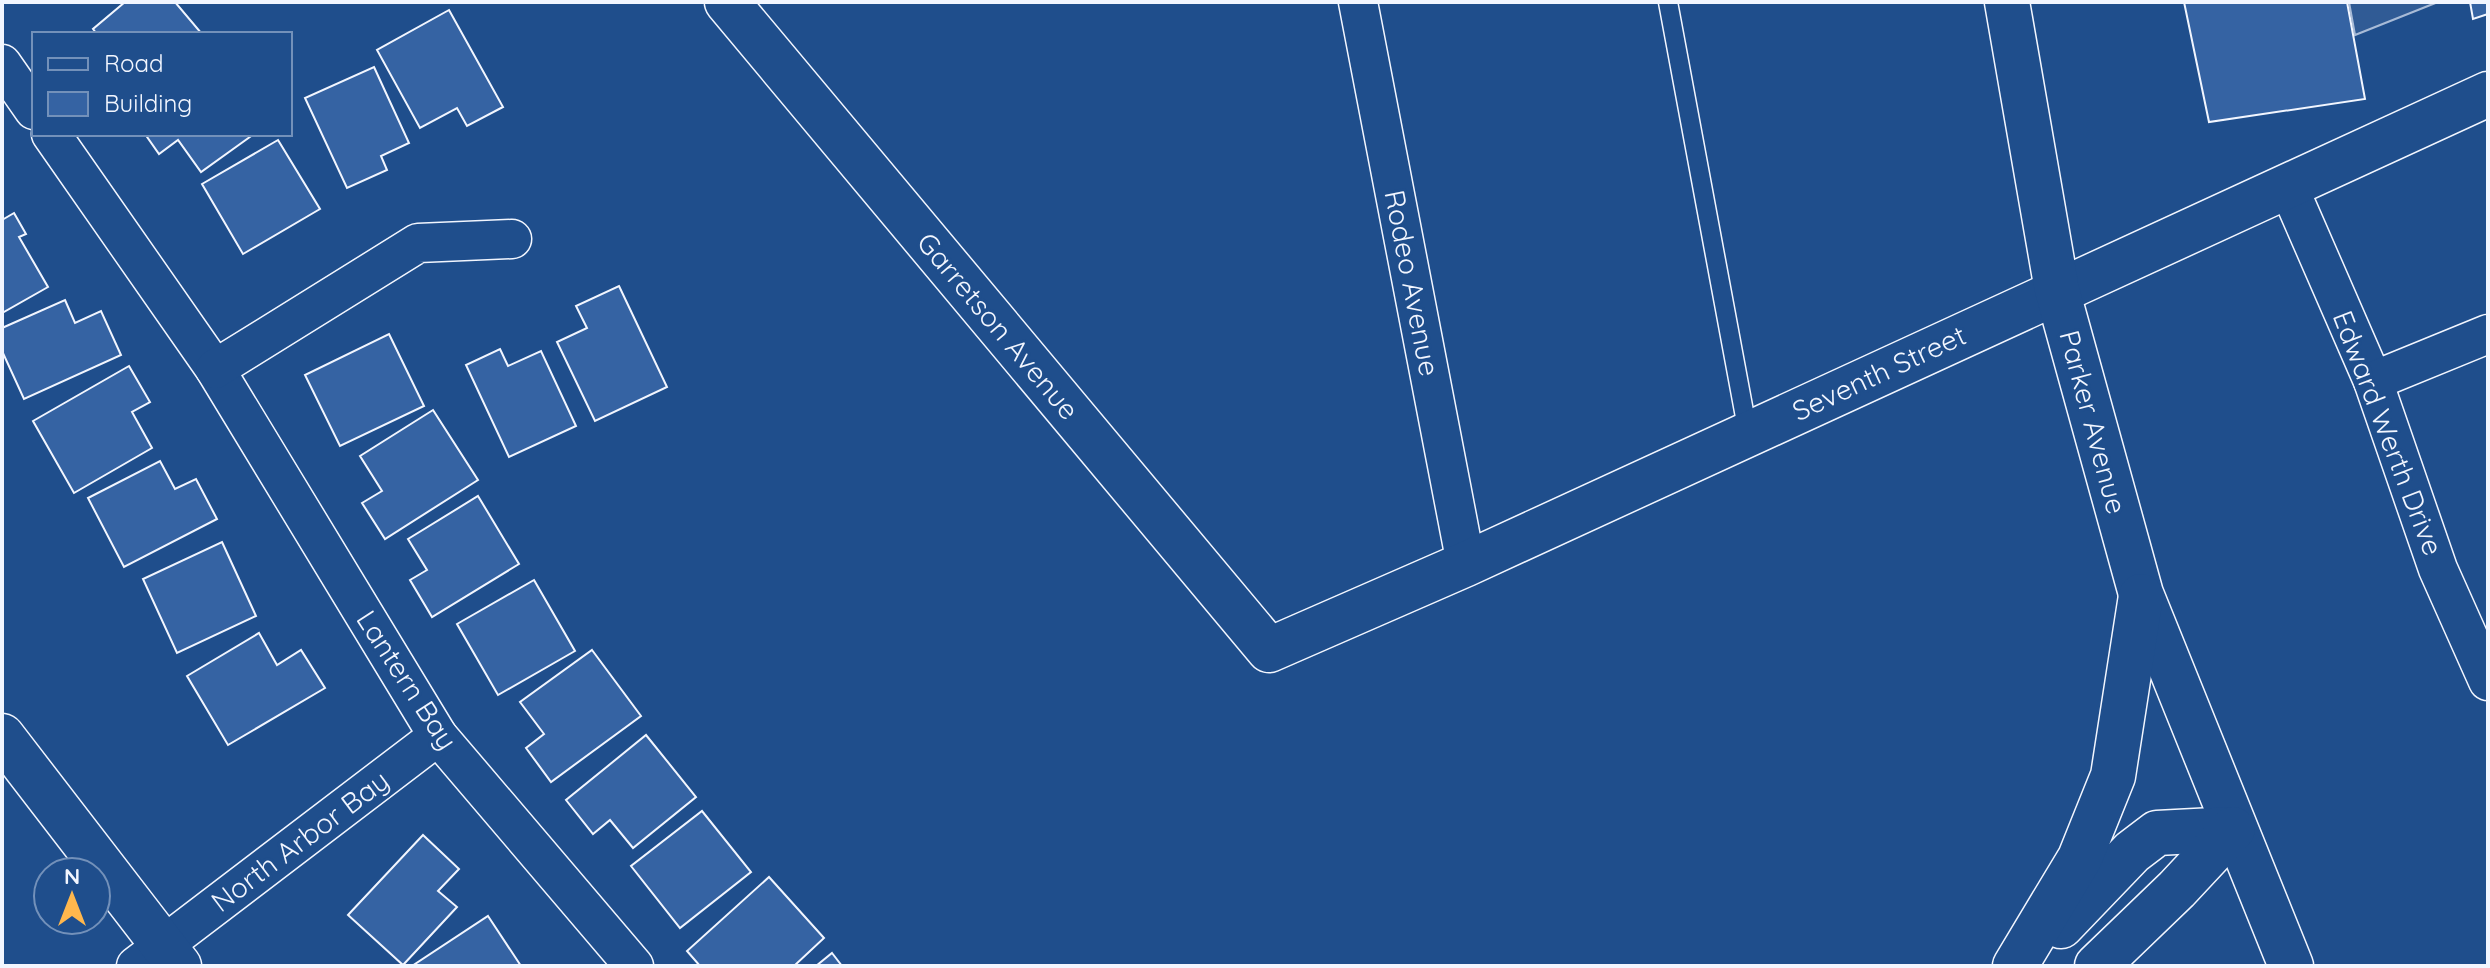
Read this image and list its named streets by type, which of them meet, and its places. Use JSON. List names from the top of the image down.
{
  "streets": {
    "street": [
      "Rodeo Avenue",
      "Garretson Avenue",
      "Seventh Street",
      "Parker Avenue",
      "Edward Werth Drive",
      "Lantern Bay",
      "North Arbor Bay"
    ]
  },
  "crossings": [
    ["Rodeo Avenue", "Seventh Street"],
    ["Garretson Avenue", "Seventh Street"],
    ["Seventh Street", "Parker Avenue"],
    ["Seventh Street", "Edward Werth Drive"],
    ["Lantern Bay", "North Arbor Bay"]
  ],
  "legend": ["Road", "Building"],
  "north": "top"
}
